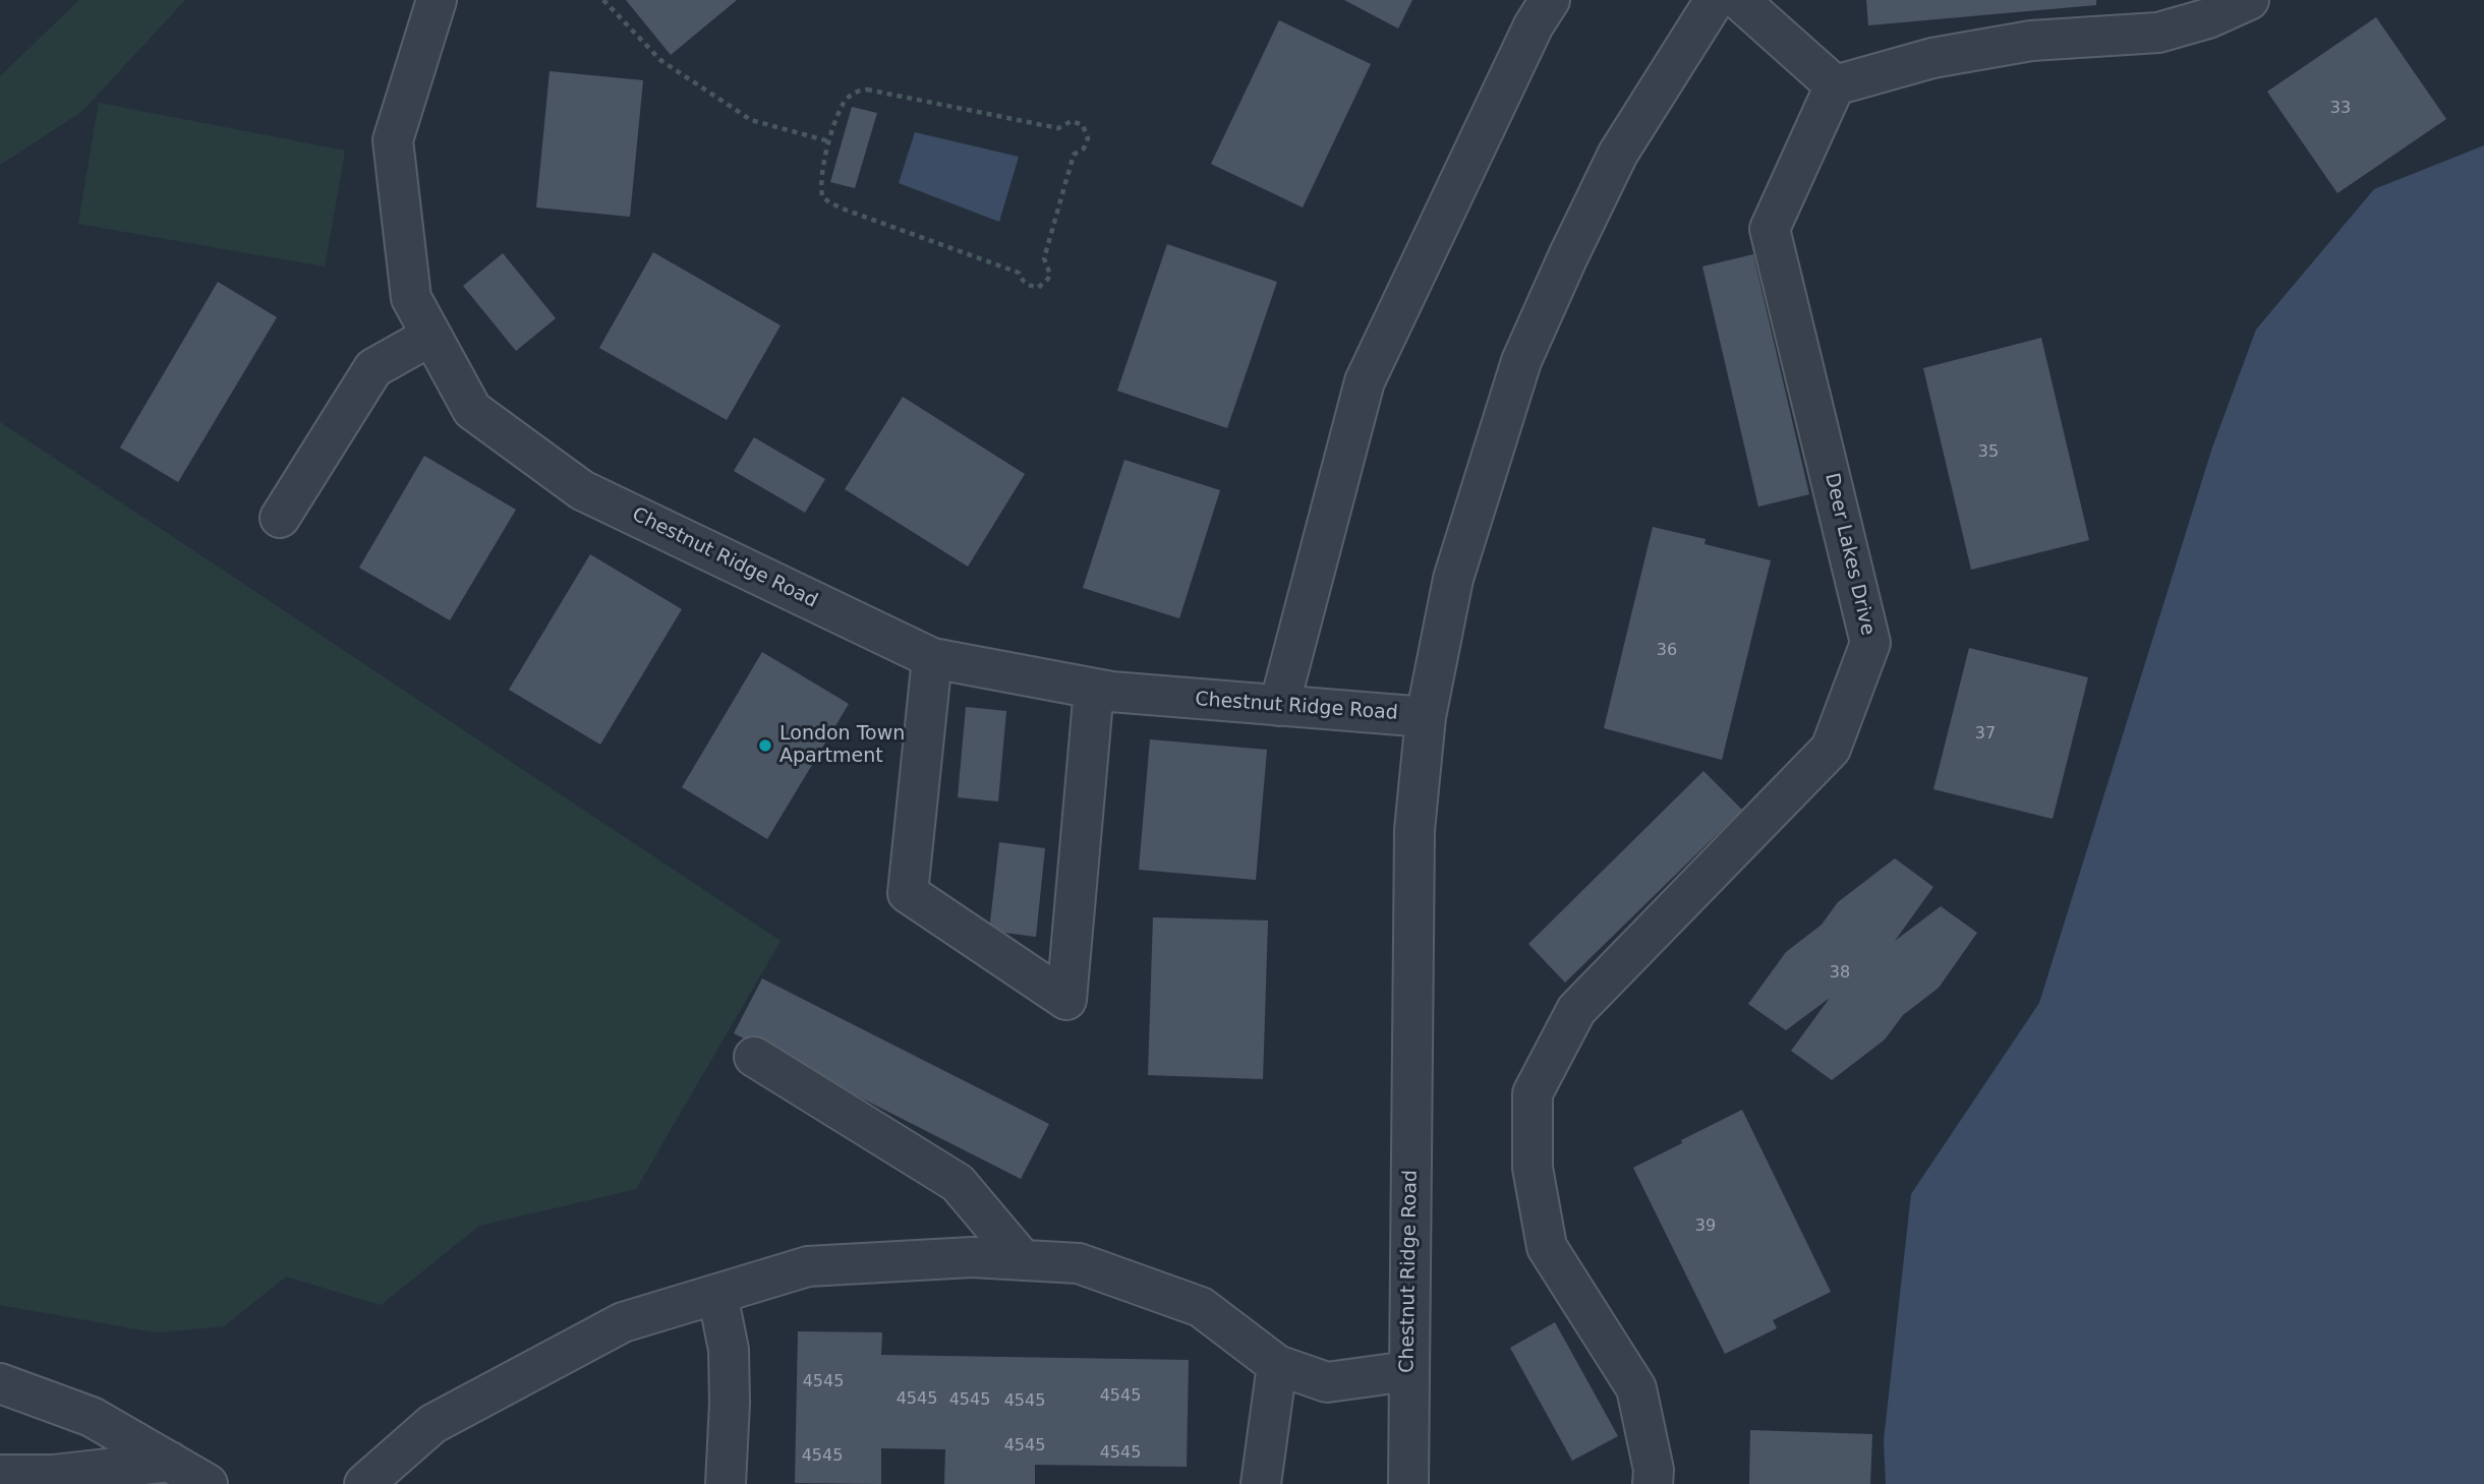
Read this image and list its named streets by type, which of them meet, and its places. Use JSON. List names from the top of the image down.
{
  "streets": {
    "street": ["Deer Lakes Drive", "Chestnut Ridge Road"]
  },
  "places": ["London Town Apartment"],
  "house_numbers": [
    "33",
    "35",
    "36",
    "37",
    "38",
    "39",
    "4545",
    "4545",
    "4545",
    "4545",
    "4545",
    "4545",
    "4545",
    "4545"
  ]
}
